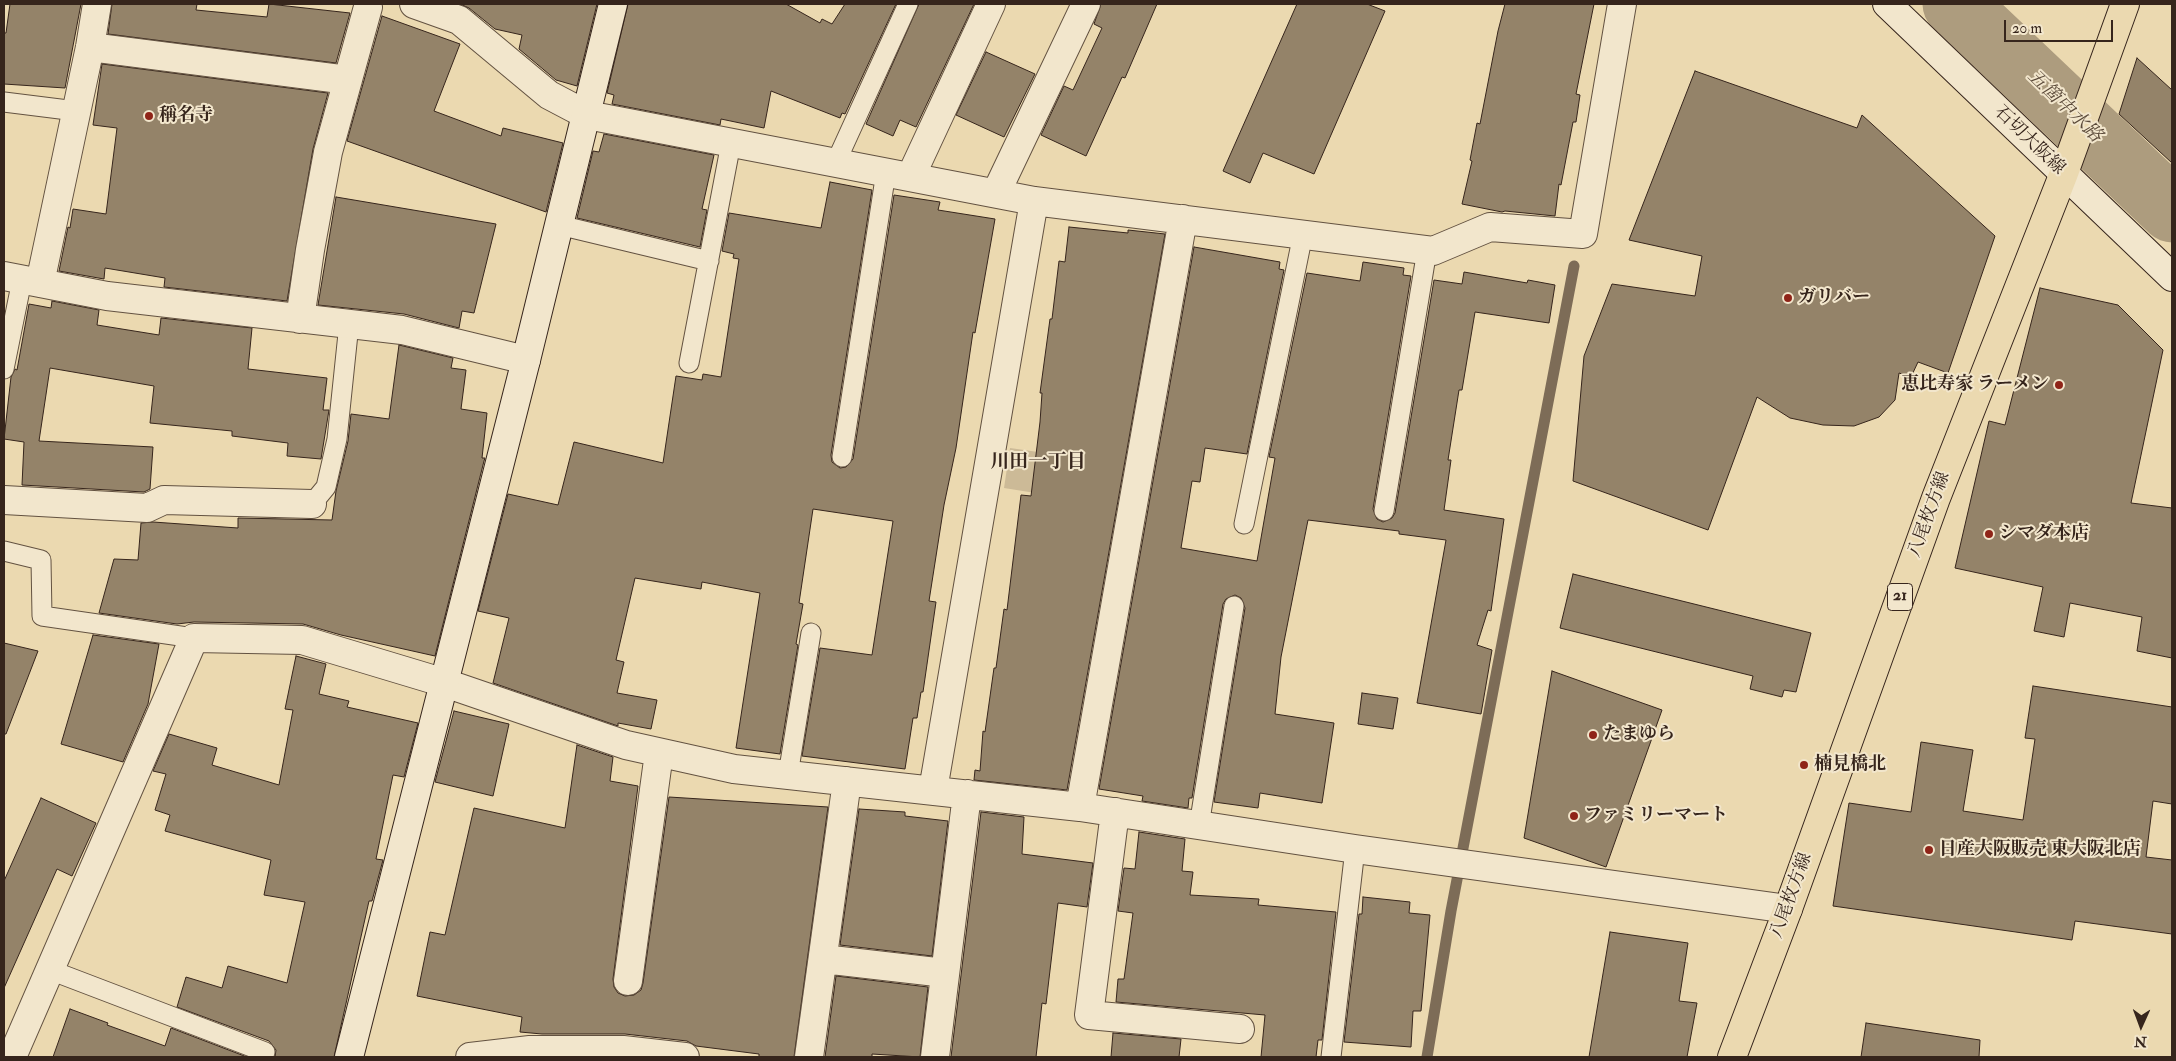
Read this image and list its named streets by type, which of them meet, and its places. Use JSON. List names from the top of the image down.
{
  "streets": {
    "main road": ["八尾枚方線", "21"],
    "street": ["石切大阪線"]
  },
  "crossings": [
    ["石切大阪線", "八尾枚方線"]
  ],
  "districts": ["川田一丁目"],
  "water": ["五箇中水路"],
  "places": [
    "稱名寺",
    "ガリバー",
    "恵比寿家 ラーメン",
    "シマダ本店",
    "たまゆら",
    "楠見橋北",
    "ファミリーマート",
    "日産大阪販売 東大阪北店"
  ],
  "scale_bar": "20 m",
  "north": "bottom"
}
